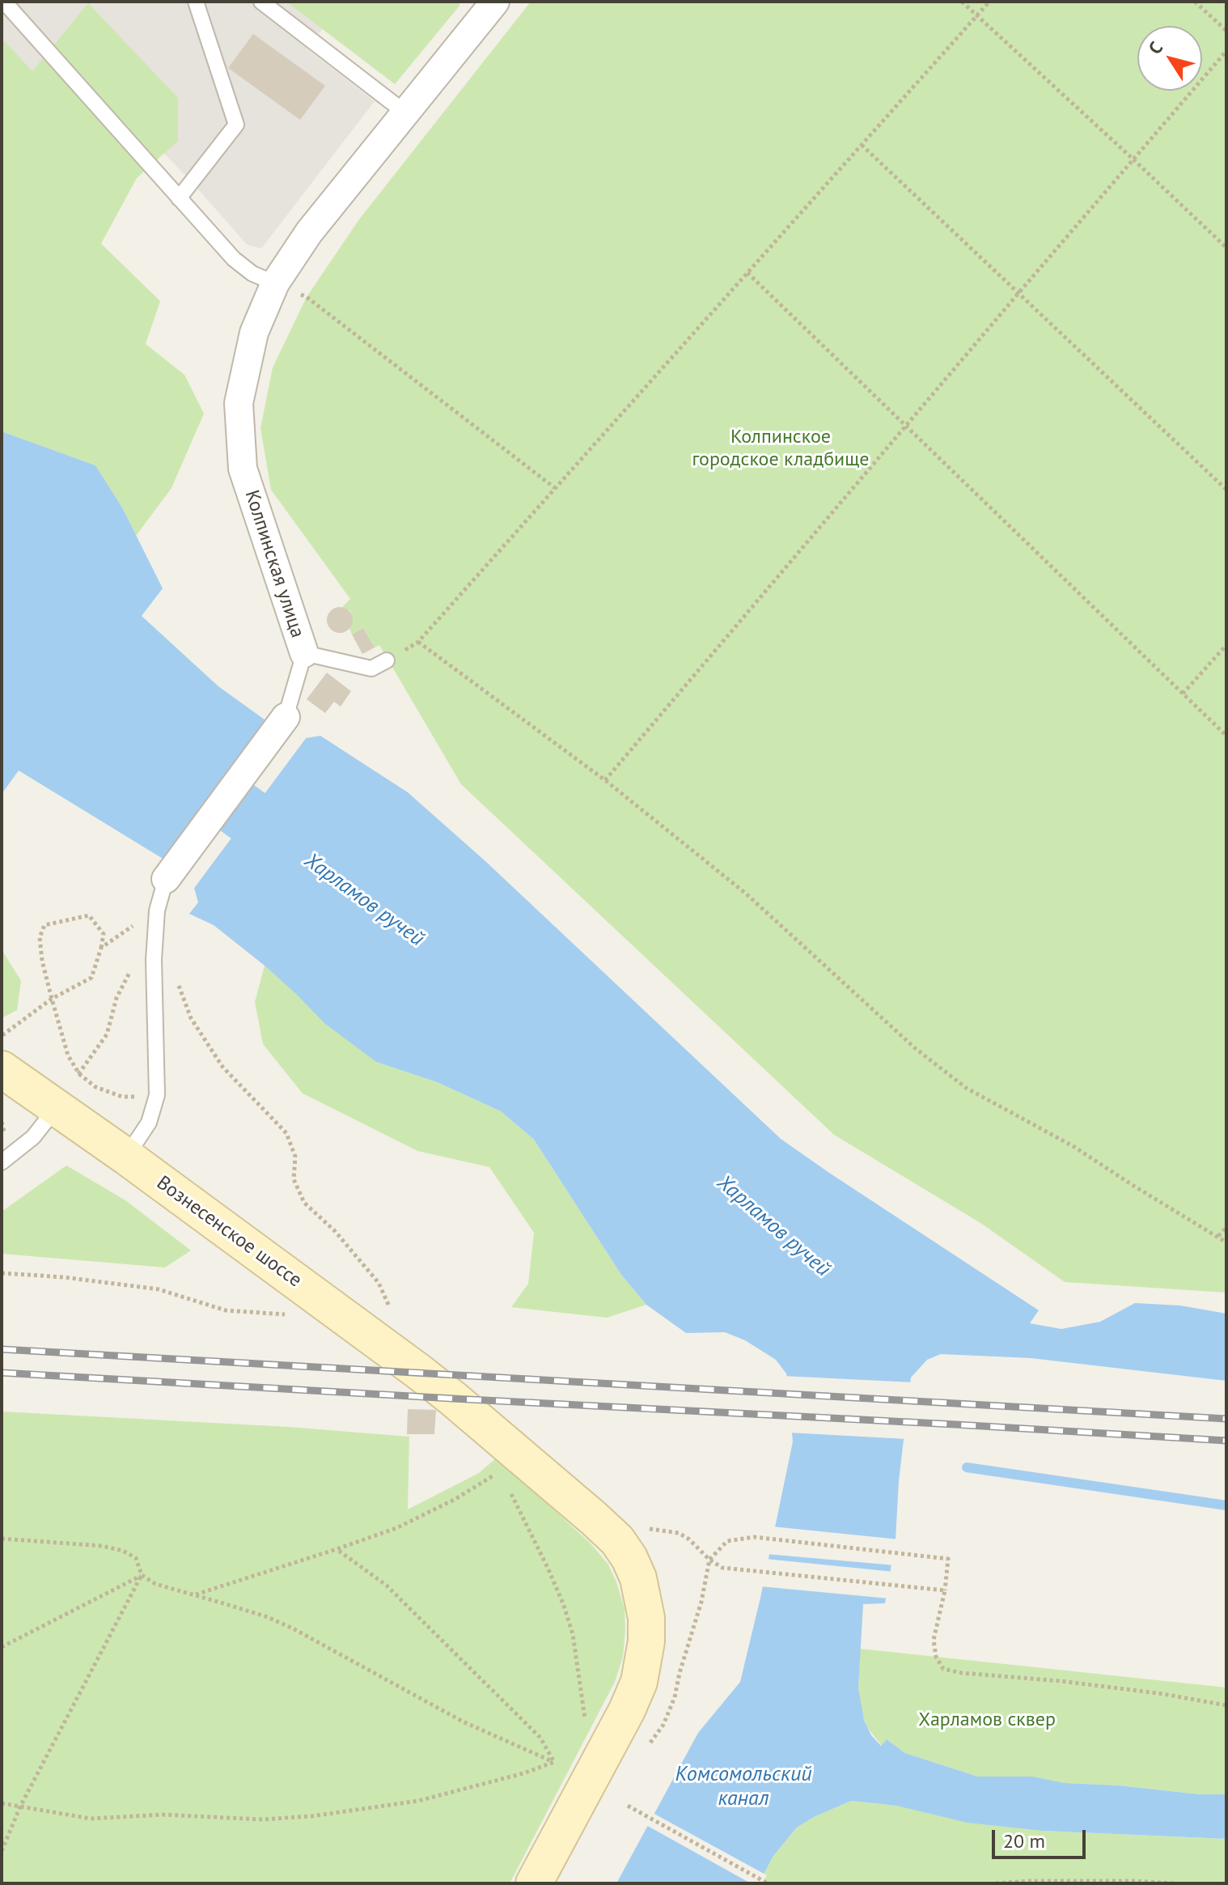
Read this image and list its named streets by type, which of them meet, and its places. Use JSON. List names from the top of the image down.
{
  "streets": {
    "street": ["Колпинская улица", "Вознесенское шоссе"]
  },
  "crossings": [
    ["Колпинская улица", "Вознесенское шоссе"]
  ],
  "water": ["Харламов ручей", "Комсомольский канал"],
  "parks": ["Колпинское городское кладбище", "Харламов сквер"],
  "scale_bar": "20 m",
  "north": "top left"
}
